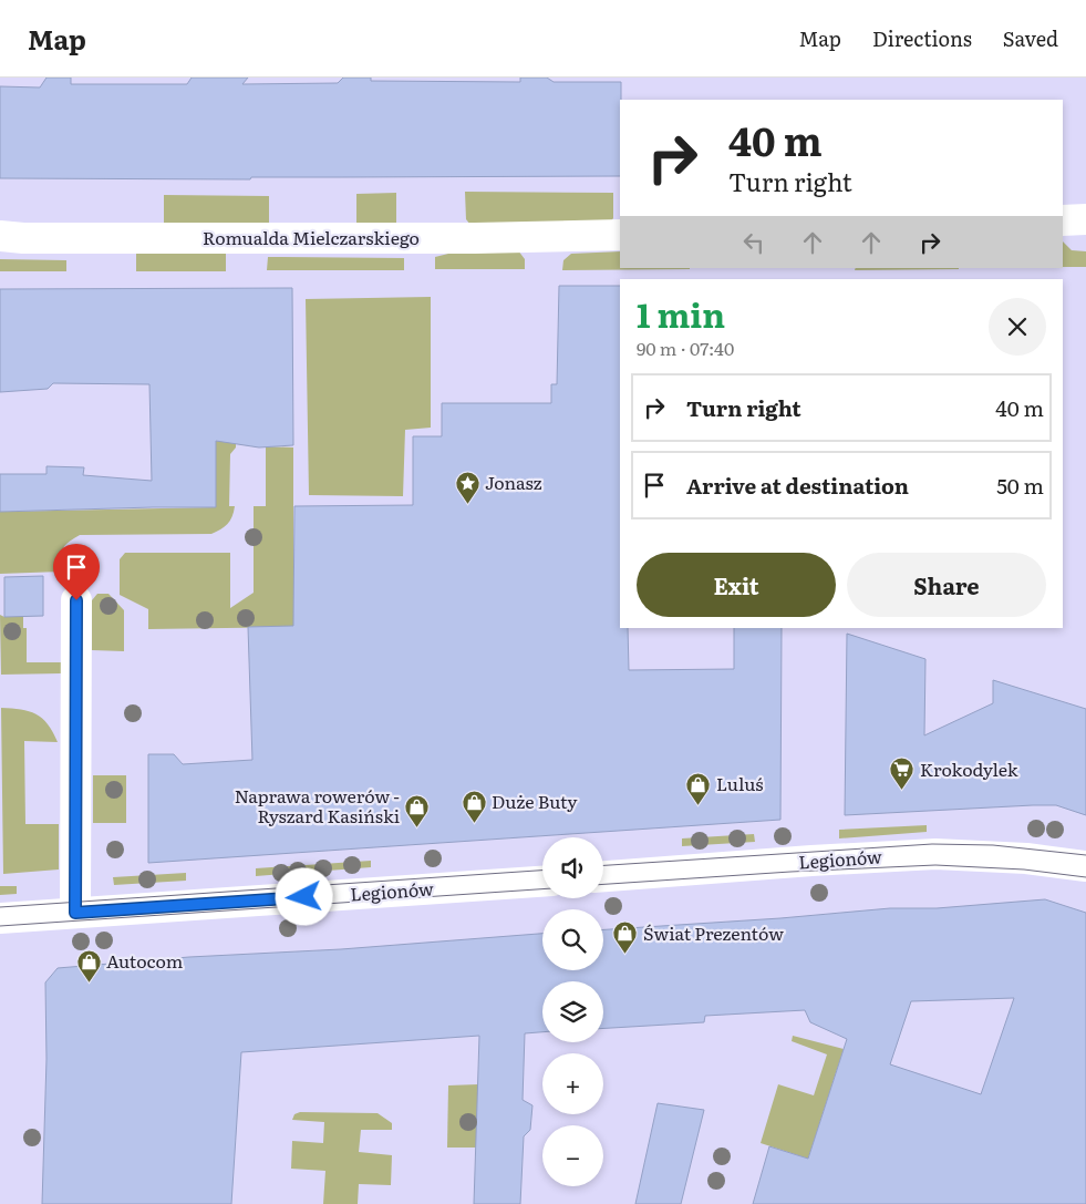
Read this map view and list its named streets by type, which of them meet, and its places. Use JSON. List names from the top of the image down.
{
  "streets": {
    "street": ["Romualda Mielczarskiego", "Legionów"]
  },
  "places": {
    "place": ["Jonasz"],
    "supermarket": ["Krokodylek"],
    "shop": [
      "Luluś",
      "Duże Buty",
      "Naprawa rowerów - Ryszard Kasiński",
      "Świat Prezentów",
      "Autocom"
    ]
  },
  "page": {
    "header": "Map",
    "nav": ["Map", "Directions", "Saved"],
    "turn": ["40 m", "Turn right"],
    "heading": ["1 min", "90 m · 07:40"],
    "list": [
      {
        "name": "Turn right",
        "value": "40 m"
      },
      {
        "name": "Arrive at destination",
        "value": "50 m"
      }
    ],
    "buttons": ["Exit", "Share"],
    "map_buttons": ["+", "−"]
  }
}
